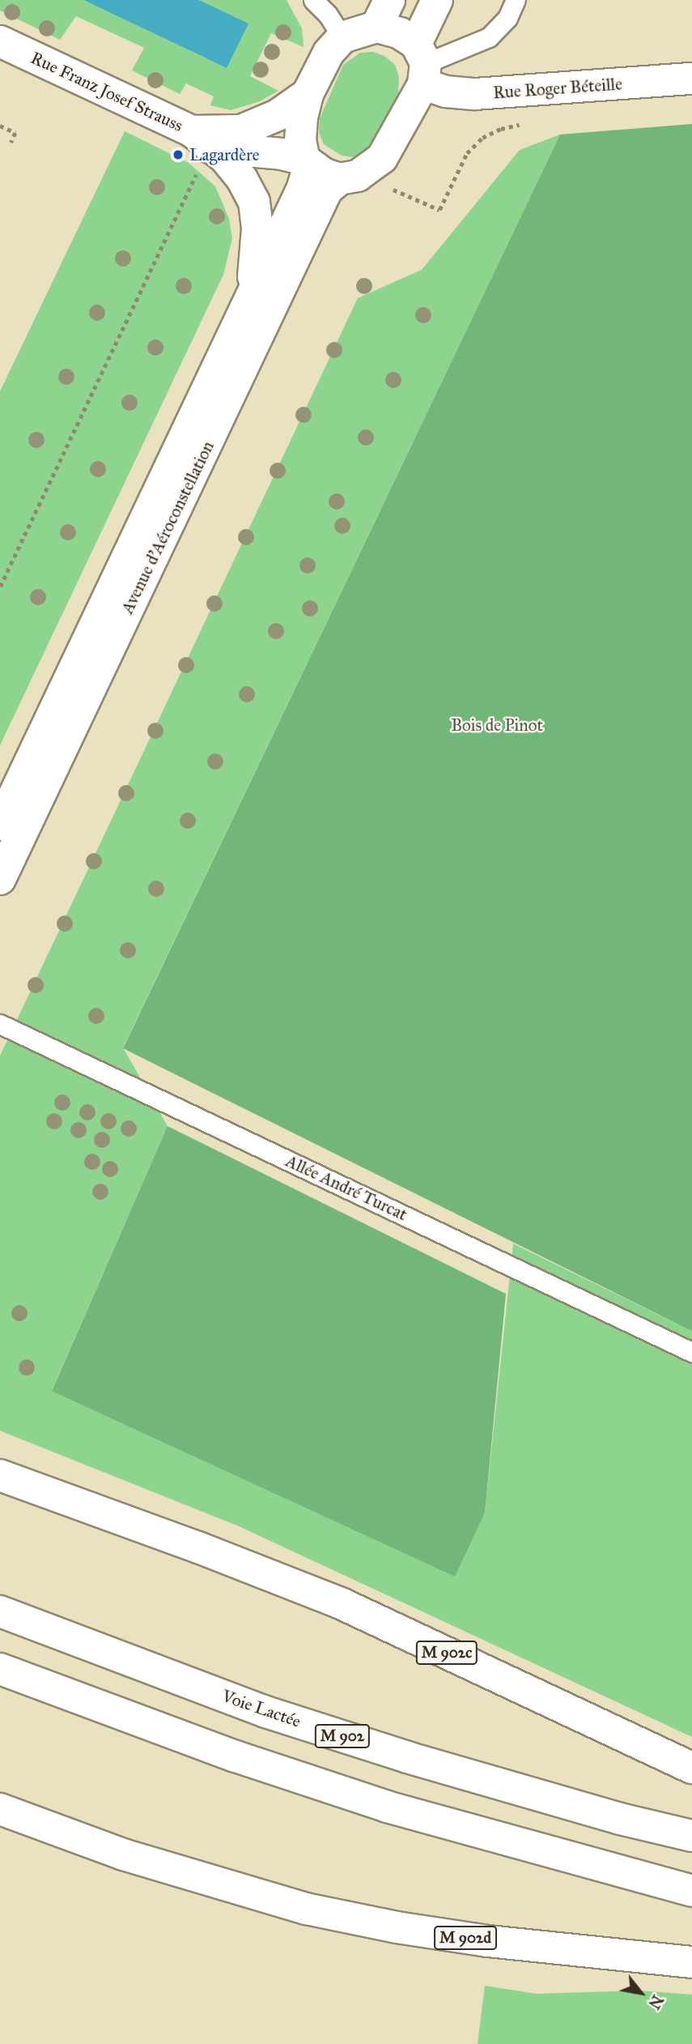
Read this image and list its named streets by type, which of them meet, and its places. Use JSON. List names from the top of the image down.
{
  "streets": {
    "main road": [
      "Rue Roger Béteille",
      "Rue Franz Josef Strauss",
      "Avenue d'Aéroconstellation",
      "M 902c",
      "Voie Lactée",
      "M 902",
      "M 902d"
    ],
    "lane": ["Allée André Turcat"]
  },
  "parks": ["Bois de Pinot"],
  "places": ["Lagardère"],
  "north": "bottom right"
}
